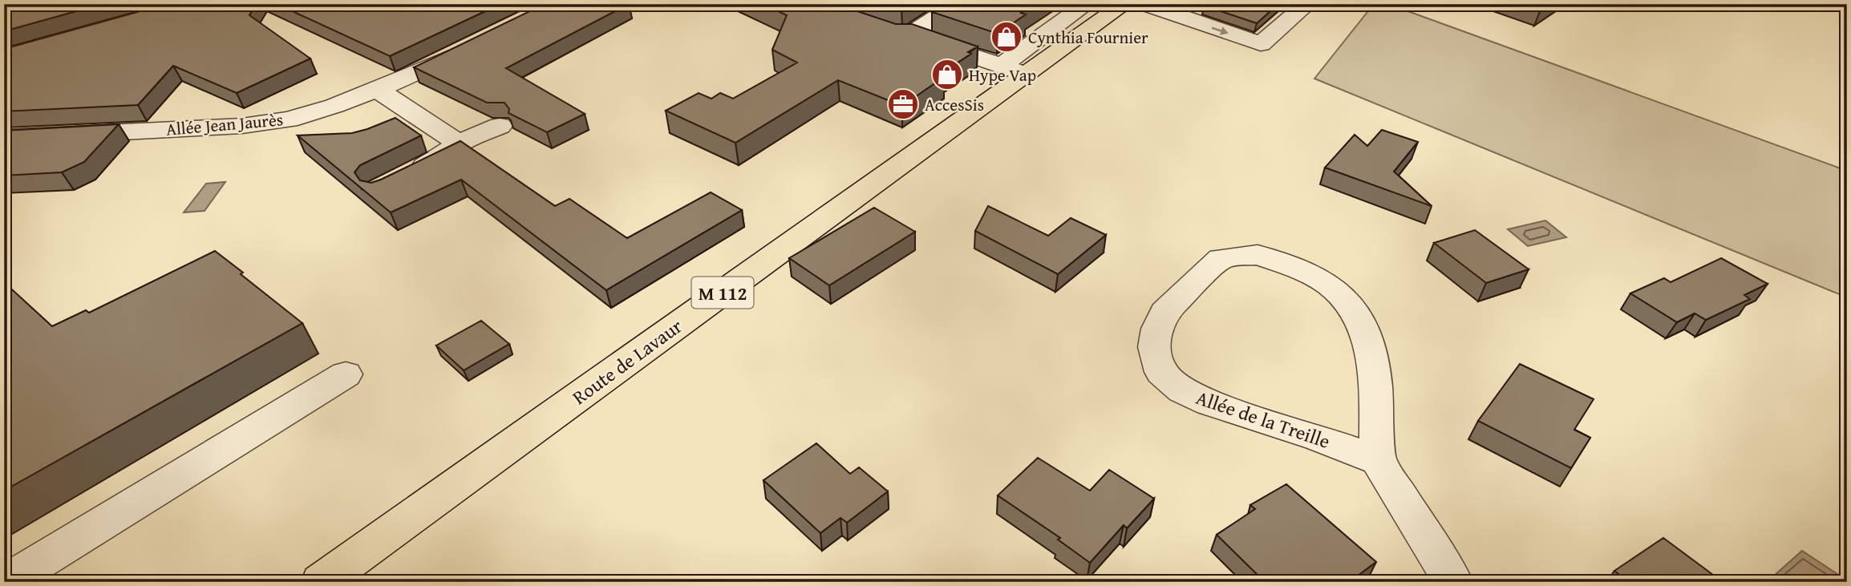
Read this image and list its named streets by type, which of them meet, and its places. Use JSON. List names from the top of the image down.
{
  "streets": {
    "main road": ["M 112", "Route de Lavaur"],
    "street": ["Allée Jean Jaurès", "Allée de la Treille"]
  },
  "places": {
    "shop": ["Cynthia Fournier", "Hype Vap"],
    "office": ["AccesSis"]
  }
}
